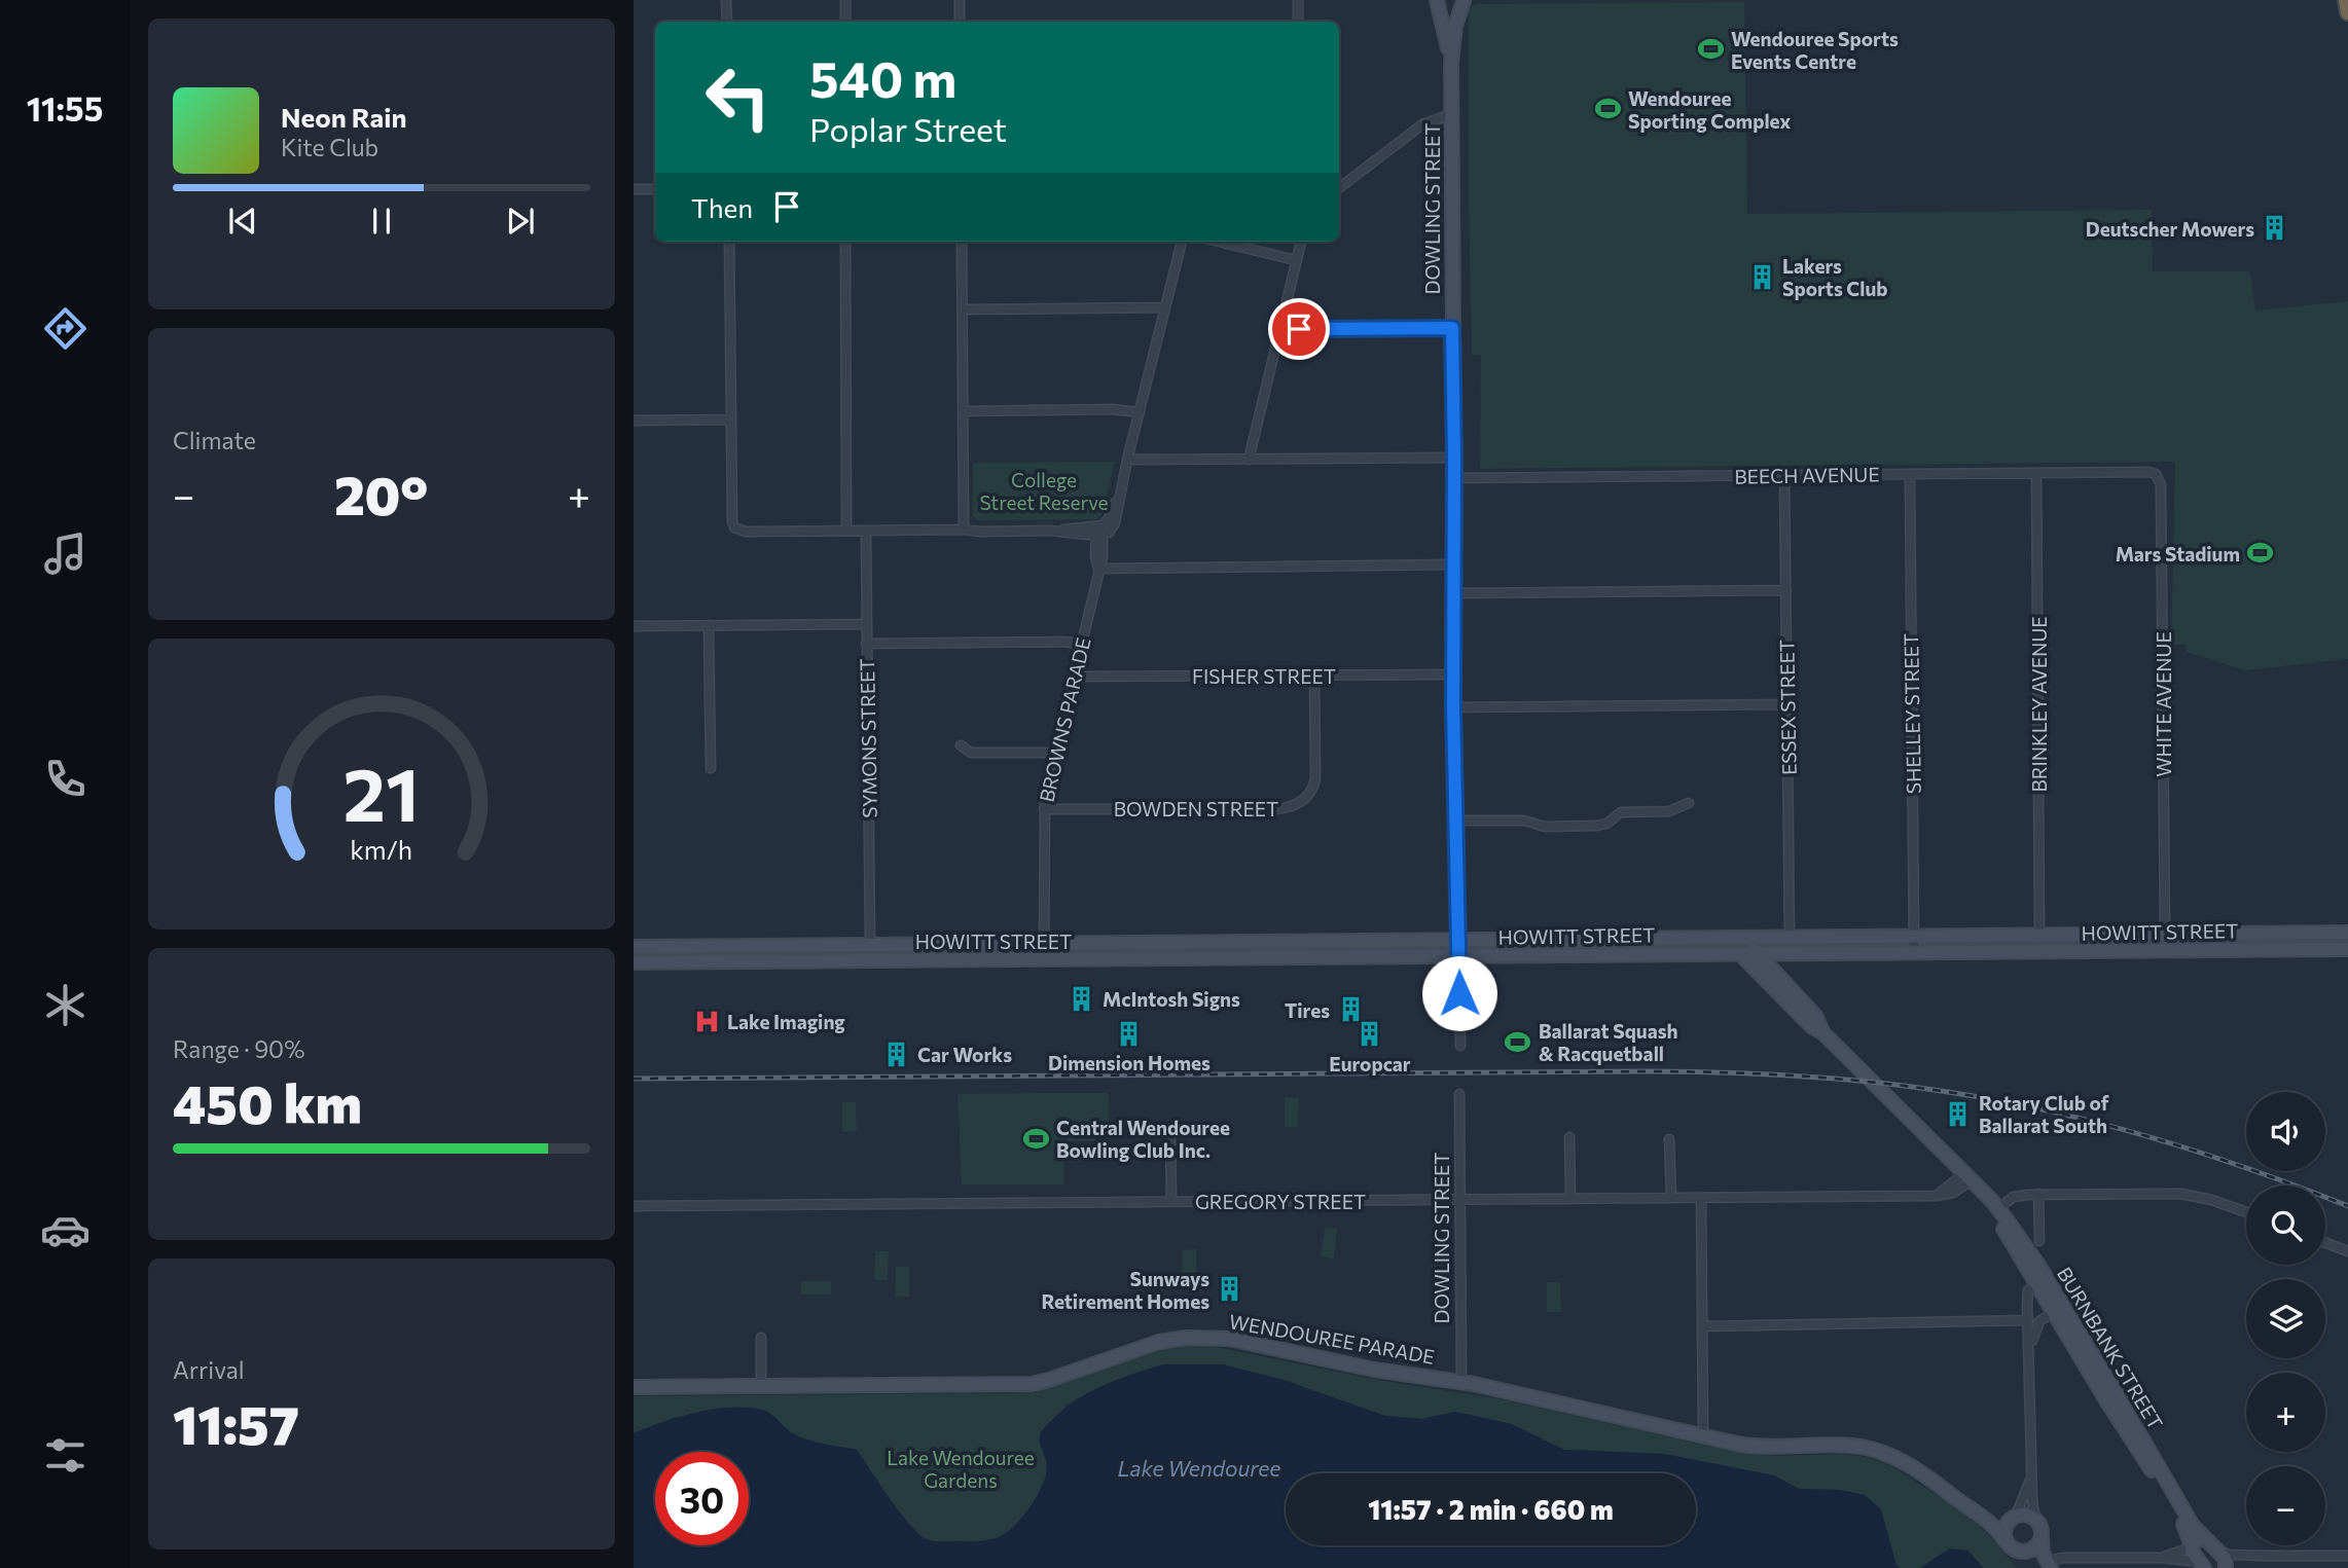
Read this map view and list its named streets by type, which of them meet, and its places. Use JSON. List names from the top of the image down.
{
  "streets": {
    "main road": [
      "DOWLING STREET",
      "HOWITT STREET",
      "WENDOUREE PARADE",
      "BURNBANK STREET"
    ],
    "street": [
      "BEECH AVENUE",
      "FISHER STREET",
      "BRINKLEY AVENUE",
      "WHITE AVENUE",
      "ESSEX STREET",
      "SHELLEY STREET",
      "BROWNS PARADE",
      "SYMONS STREET",
      "BOWDEN STREET",
      "GREGORY STREET"
    ]
  },
  "crossings": [
    ["DOWLING STREET", "BEECH AVENUE"],
    ["DOWLING STREET", "FISHER STREET"],
    ["DOWLING STREET", "HOWITT STREET"],
    ["DOWLING STREET", "GREGORY STREET"],
    ["DOWLING STREET", "WENDOUREE PARADE"],
    ["BEECH AVENUE", "BRINKLEY AVENUE"],
    ["BEECH AVENUE", "WHITE AVENUE"],
    ["BEECH AVENUE", "ESSEX STREET"],
    ["BEECH AVENUE", "SHELLEY STREET"],
    ["FISHER STREET", "BROWNS PARADE"],
    ["FISHER STREET", "BOWDEN STREET"],
    ["BRINKLEY AVENUE", "HOWITT STREET"],
    ["WHITE AVENUE", "HOWITT STREET"],
    ["ESSEX STREET", "HOWITT STREET"],
    ["SHELLEY STREET", "HOWITT STREET"],
    ["BROWNS PARADE", "BOWDEN STREET"],
    ["BROWNS PARADE", "HOWITT STREET"],
    ["SYMONS STREET", "HOWITT STREET"],
    ["HOWITT STREET", "BURNBANK STREET"],
    ["GREGORY STREET", "BURNBANK STREET"]
  ],
  "water": ["Lake Wendouree"],
  "parks": ["College Street Reserve", "Lake Wendouree Gardens"],
  "places": {
    "sports": [
      "Wendouree Sports Events Centre",
      "Wendouree Sporting Complex",
      "Mars Stadium",
      "Ballarat Squash & Racquetball",
      "Central Wendouree Bowling Club Inc."
    ],
    "building": [
      "Deutscher Mowers",
      "Lakers Sports Club",
      "McIntosh Signs",
      "Tires",
      "Dimension Homes",
      "Europcar",
      "Car Works",
      "Rotary Club of Ballarat South",
      "Sunways Retirement Homes"
    ],
    "hospital": ["Lake Imaging"]
  },
  "page": {
    "tabs": "11:55",
    "turn": ["540 m", "Poplar Street"],
    "song": ["Neon Rain", "Kite Club"],
    "then": "Then",
    "tile": [
      "Climate",
      ["Range · 90%", "450 km"],
      ["Arrival", "11:57"]
    ],
    "heat": ["−", "20°", "+"],
    "map_buttons": ["+", "−"],
    "limit": "30",
    "trip": "11:57 · 2 min · 660 m",
    "gauge": ["21", "km/h"]
  }
}
